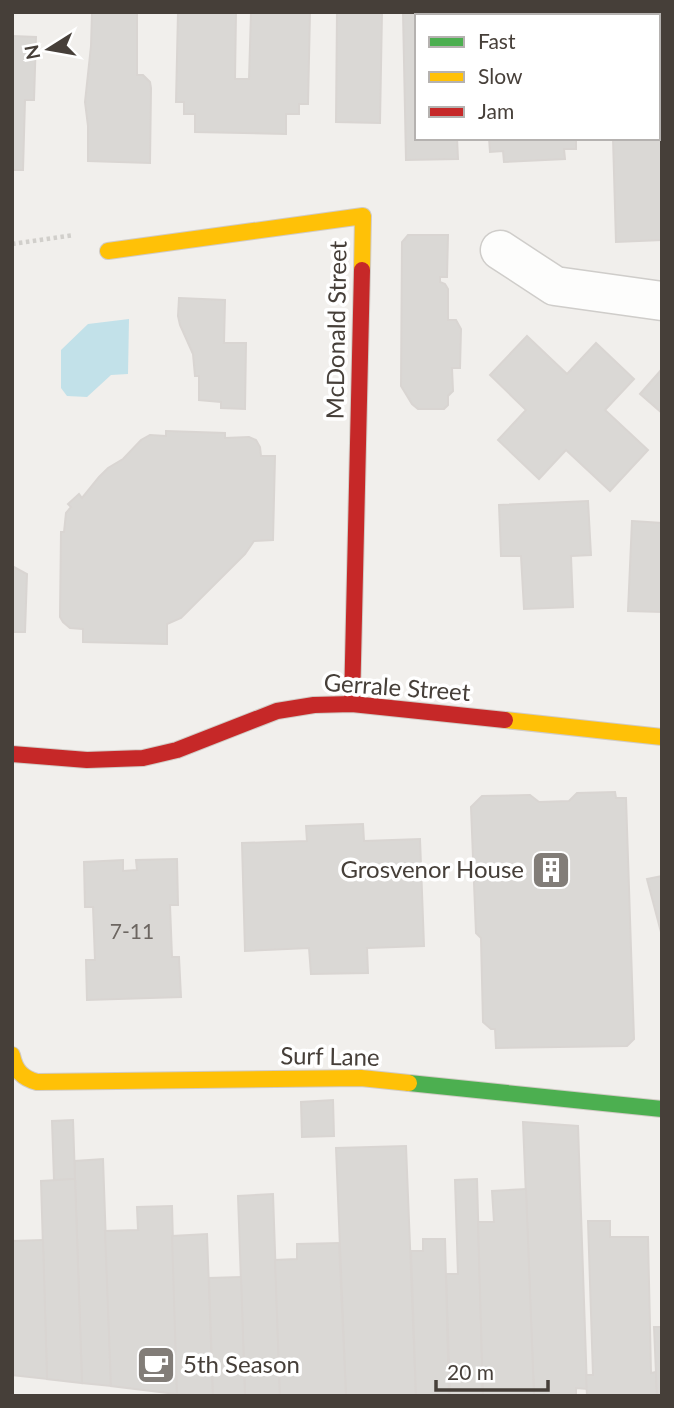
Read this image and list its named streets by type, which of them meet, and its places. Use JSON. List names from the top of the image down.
{
  "streets": {
    "street": ["McDonald Street", "Gerrale Street", "Surf Lane"]
  },
  "crossings": [
    ["McDonald Street", "Gerrale Street"]
  ],
  "places": {
    "building": ["Grosvenor House"],
    "cafe": ["5th Season"]
  },
  "house_numbers": ["7-11"],
  "legend": ["Fast", "Slow", "Jam"],
  "scale_bar": "20 m",
  "north": "left"
}
